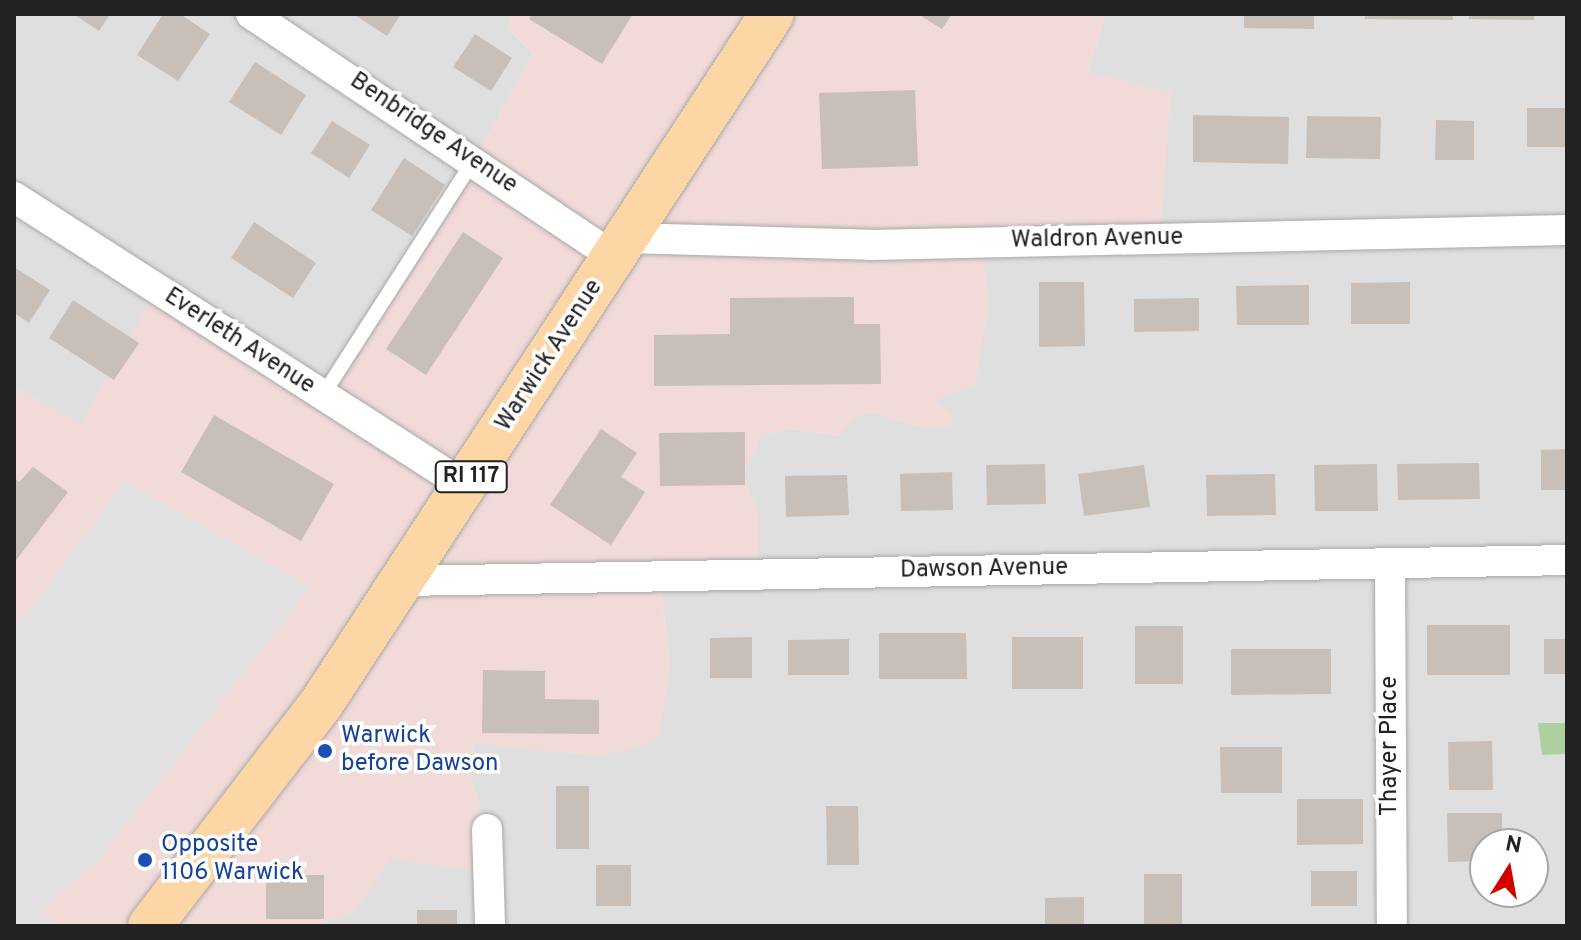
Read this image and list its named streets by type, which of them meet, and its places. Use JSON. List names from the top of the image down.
{
  "streets": {
    "main road": ["Warwick Avenue", "RI 117"],
    "street": [
      "Benbridge Avenue",
      "Waldron Avenue",
      "Everleth Avenue",
      "Dawson Avenue",
      "Thayer Place"
    ]
  },
  "crossings": [
    ["Benbridge Avenue", "Waldron Avenue"],
    ["Benbridge Avenue", "Warwick Avenue"],
    ["Waldron Avenue", "Warwick Avenue"],
    ["Everleth Avenue", "Warwick Avenue"],
    ["Warwick Avenue", "Dawson Avenue"],
    ["Dawson Avenue", "Thayer Place"]
  ],
  "places": ["Warwick before Dawson", "Opposite 1106 Warwick"],
  "north": "top"
}
